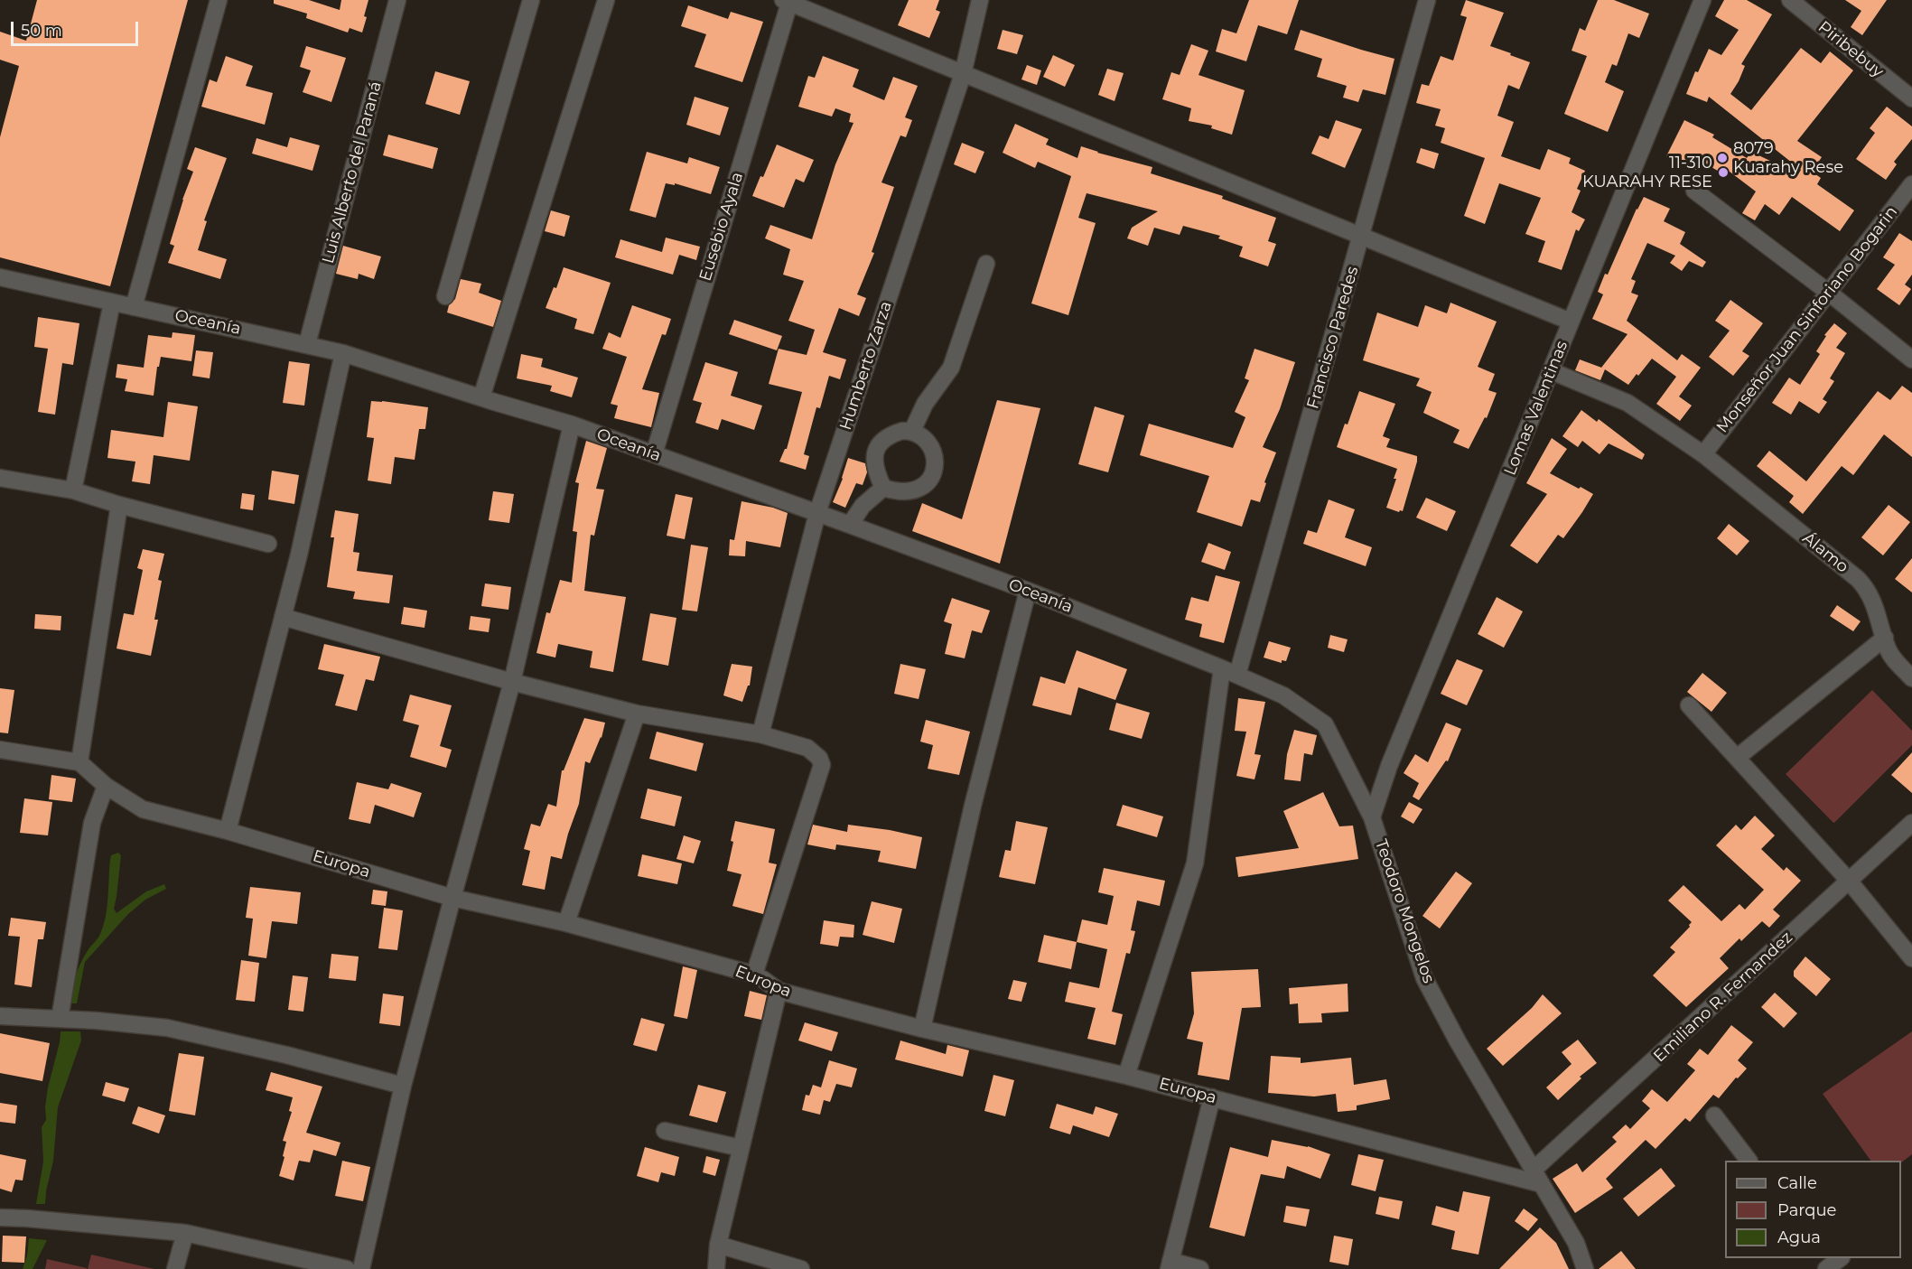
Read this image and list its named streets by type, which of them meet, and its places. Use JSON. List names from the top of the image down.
{
  "streets": {
    "street": [
      "Piribebuy",
      "Luis Alberto del Paraná",
      "Eusebio Ayala",
      "Monseñor Juan Sinforiano Bogarin",
      "Oceanía",
      "Francisco Paredes",
      "Humberto Zarza",
      "Lomas Valentinas",
      "Álamo",
      "Europa",
      "Teodoro Mongelos",
      "Emiliano R. Fernandez"
    ]
  },
  "crossings": [
    ["Luis Alberto del Paraná", "Oceanía"],
    ["Eusebio Ayala", "Oceanía"],
    ["Monseñor Juan Sinforiano Bogarin", "Álamo"],
    ["Oceanía", "Francisco Paredes"],
    ["Oceanía", "Humberto Zarza"],
    ["Oceanía", "Teodoro Mongelos"],
    ["Francisco Paredes", "Teodoro Mongelos"],
    ["Lomas Valentinas", "Álamo"],
    ["Lomas Valentinas", "Teodoro Mongelos"],
    ["Europa", "Teodoro Mongelos"],
    ["Europa", "Emiliano R. Fernandez"],
    ["Teodoro Mongelos", "Emiliano R. Fernandez"]
  ],
  "places": ["8079 Kuarahy Rese", "11-310 KUARAHY RESE"],
  "legend": ["Calle", "Parque", "Agua"],
  "scale_bar": "50 m"
}
